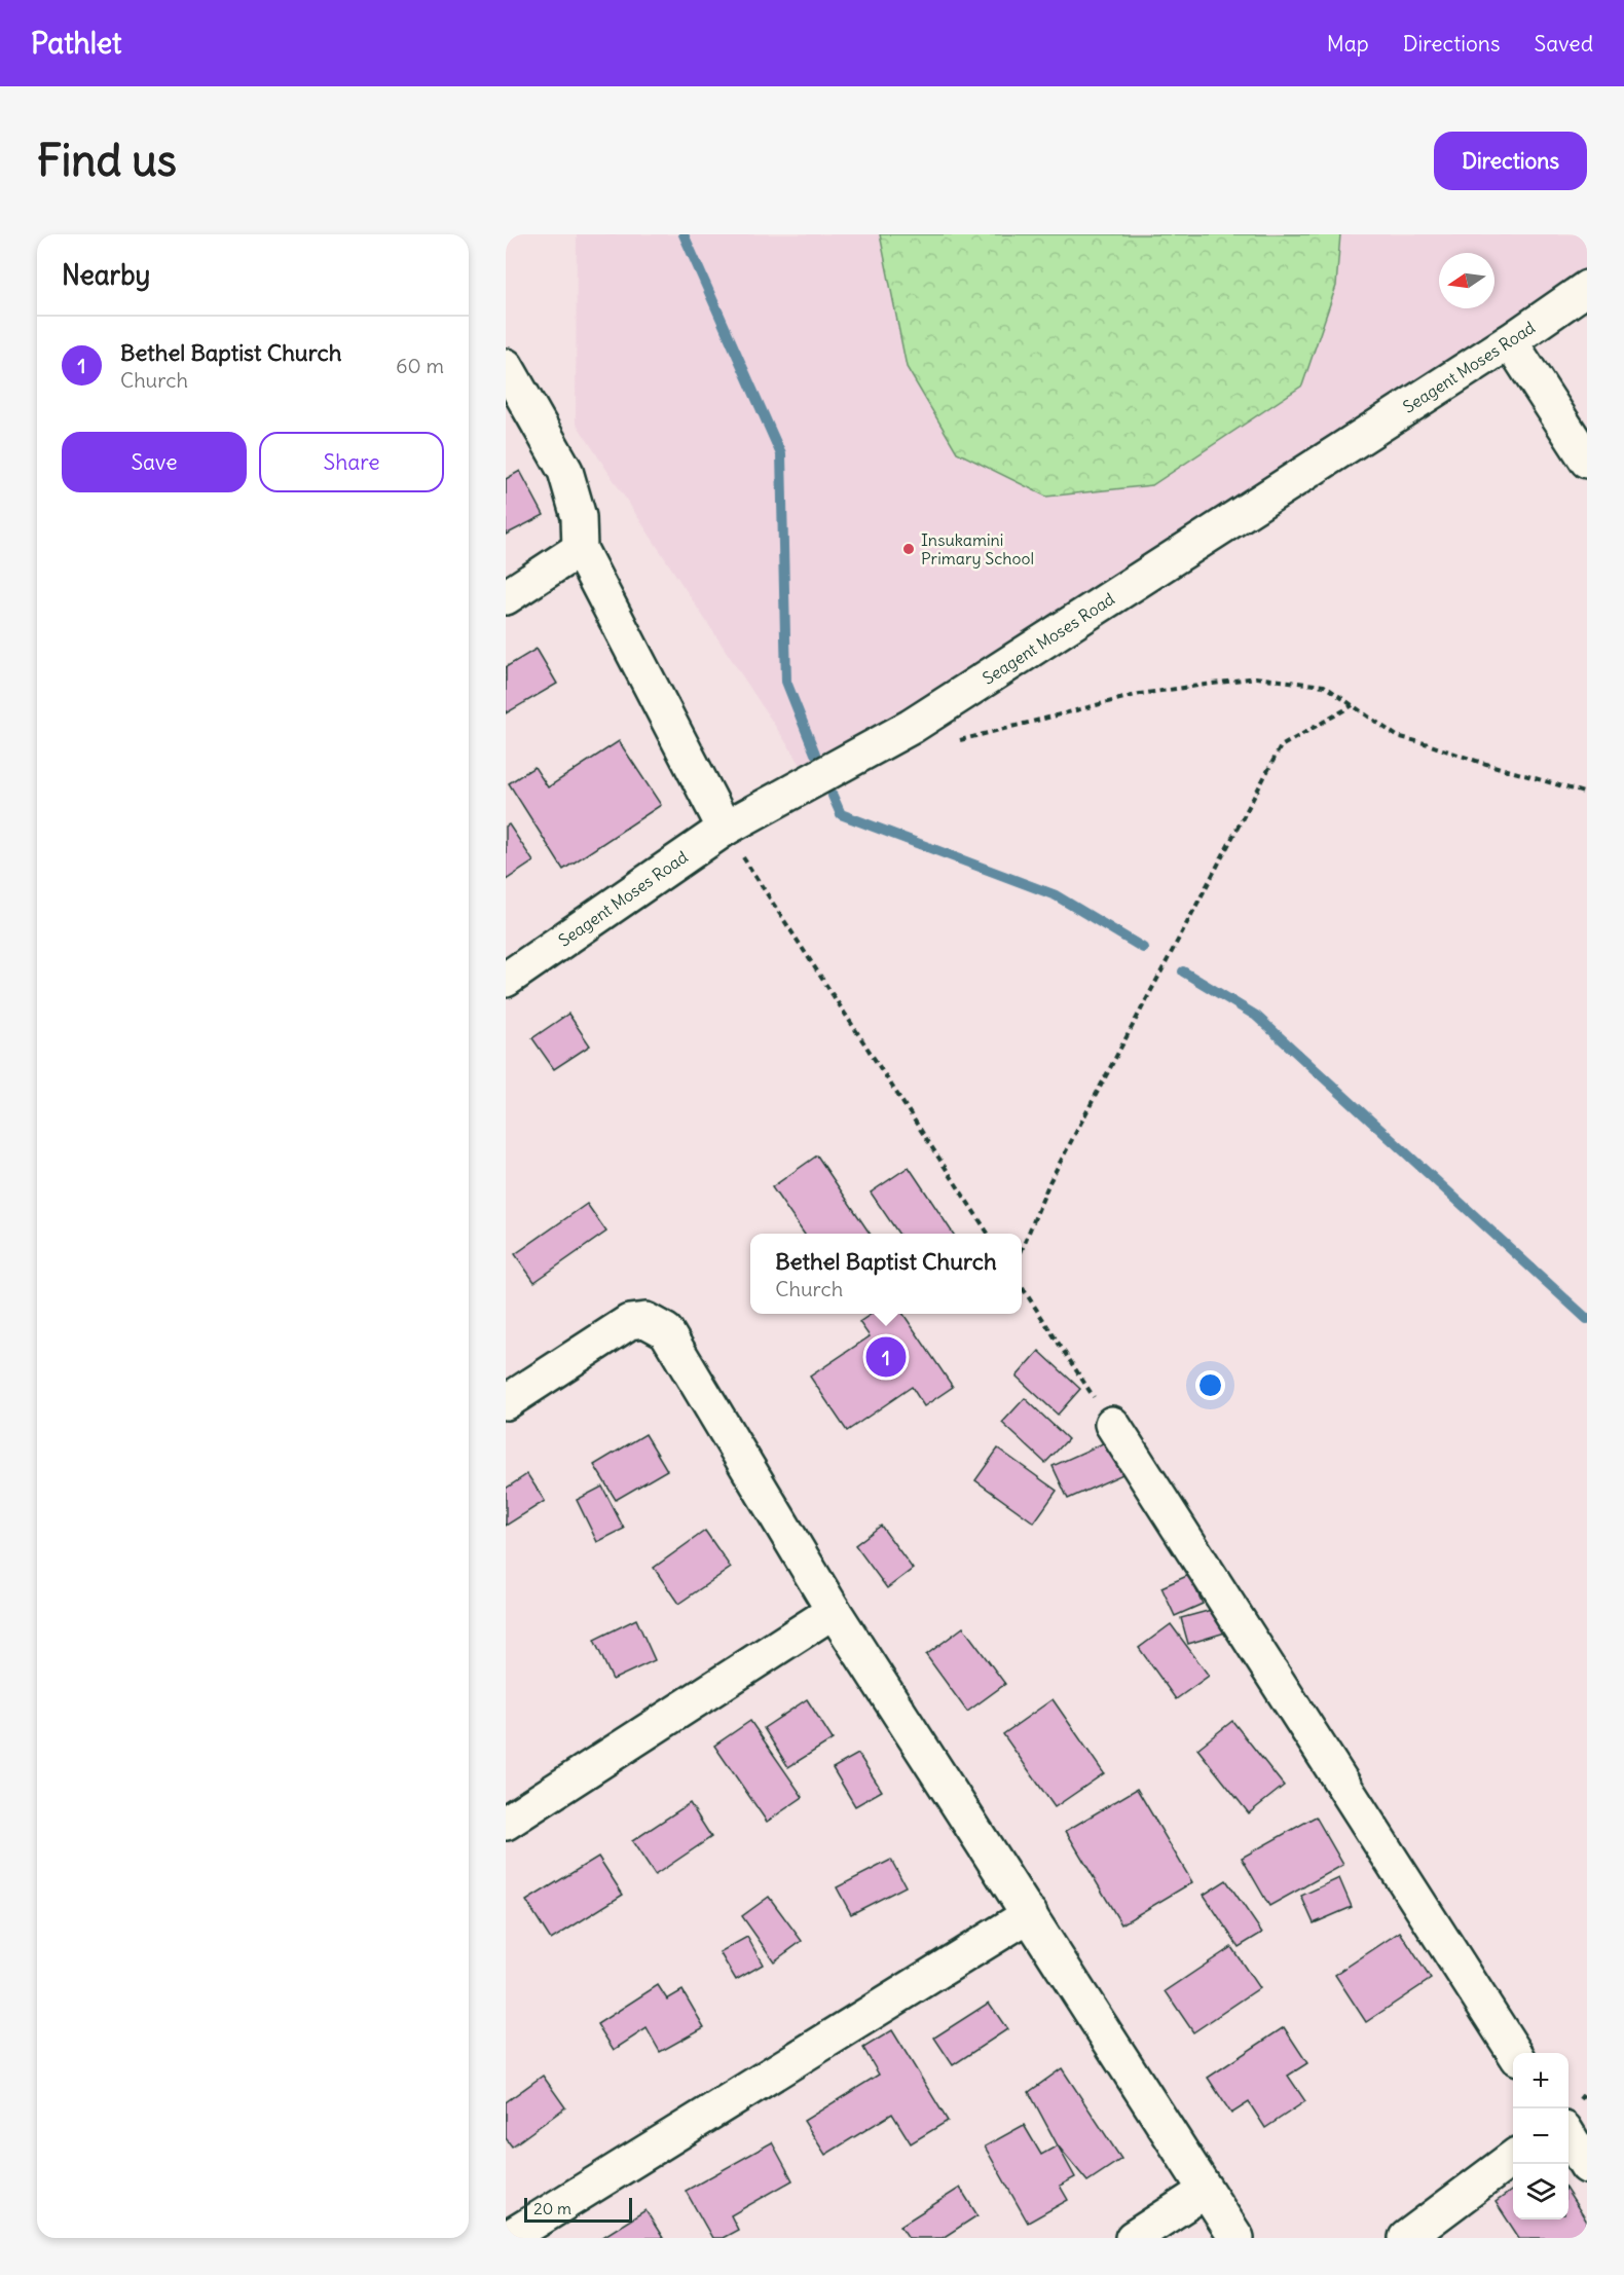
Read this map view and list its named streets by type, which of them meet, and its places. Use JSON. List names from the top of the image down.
{
  "streets": {
    "street": ["Seagent Moses Road"]
  },
  "places": ["Insukamini Primary School"],
  "scale_bar": "20 m",
  "north": "left",
  "page": {
    "header": "Pathlet",
    "nav": ["Map", "Directions", "Saved"],
    "buttons": [
      "Directions",
      ["Save", "Share"]
    ],
    "title": "Find us",
    "heading": "Nearby",
    "list": [
      {
        "mark": "1",
        "name": "Bethel Baptist Church",
        "note": "Church",
        "value": "60 m"
      }
    ],
    "popup": ["Bethel Baptist Church", "Church"],
    "pins": "1",
    "map_buttons": ["+", "−"],
    "scale": "20 m"
  }
}
